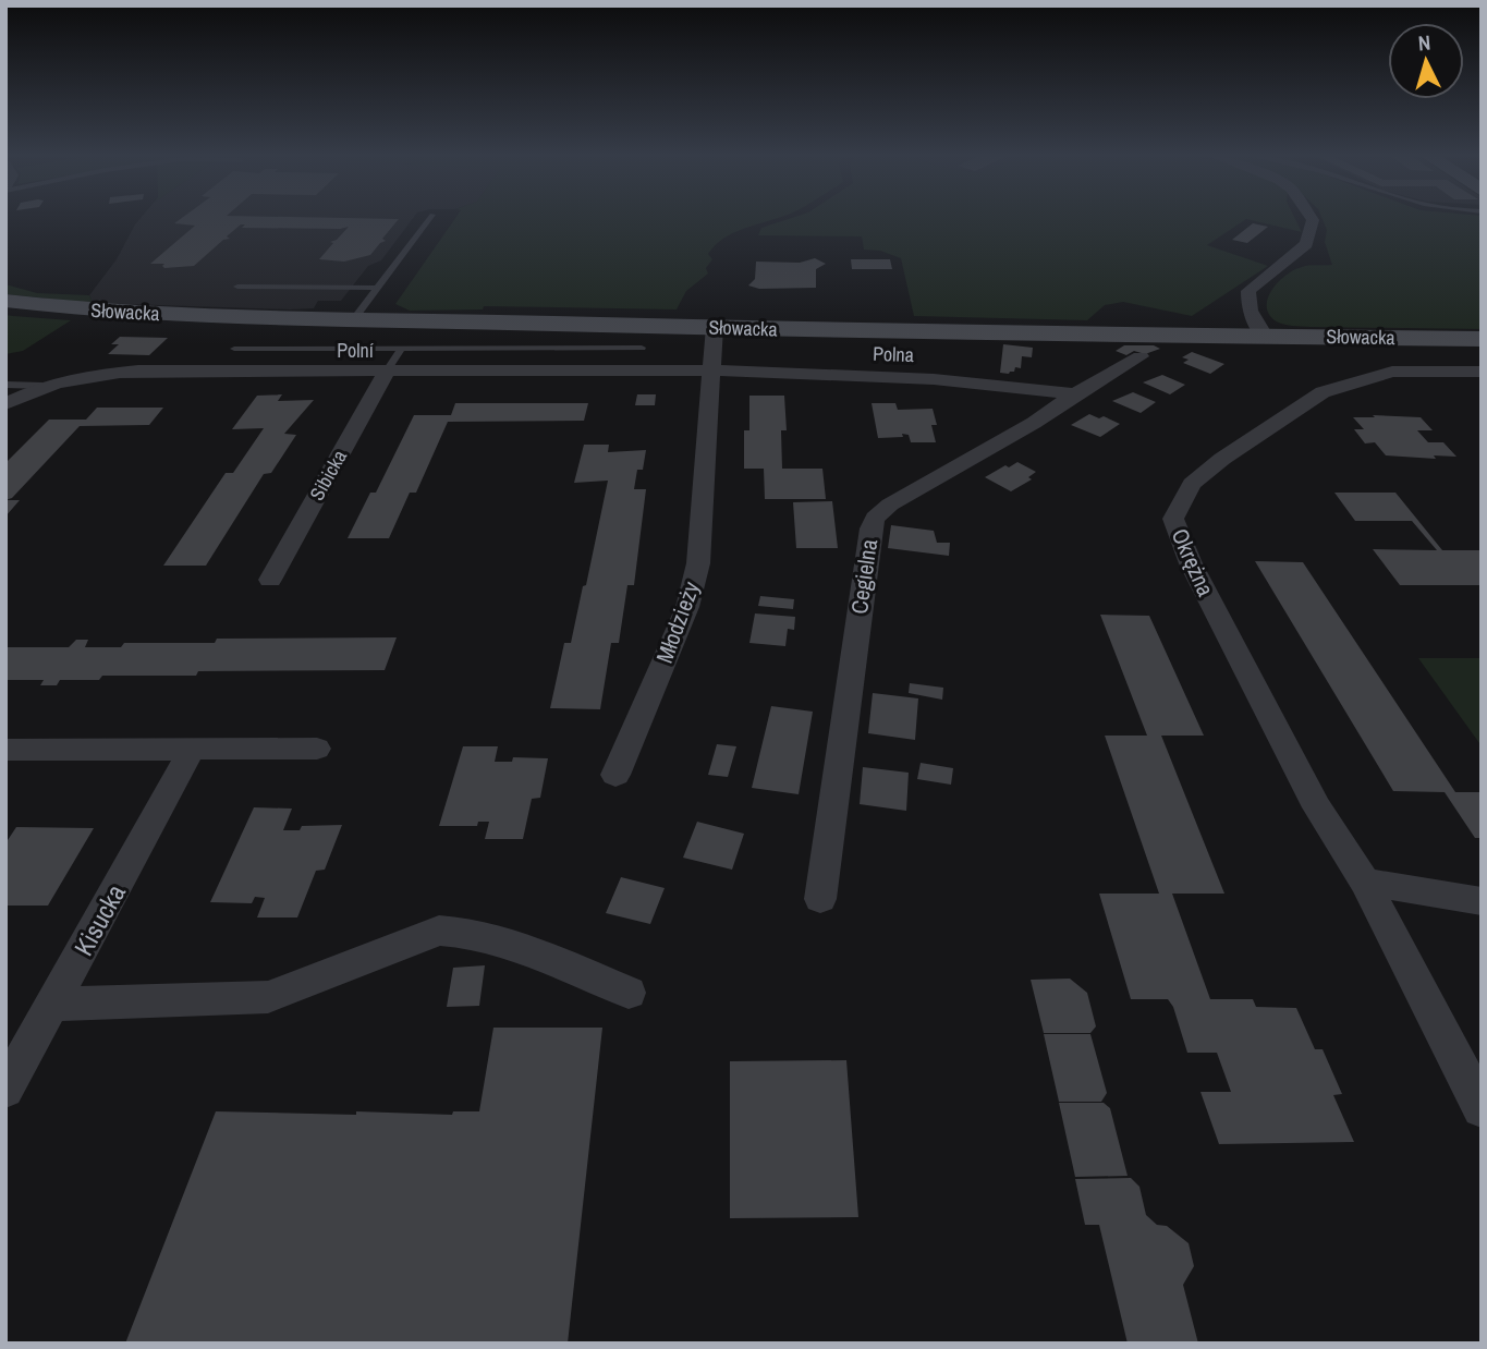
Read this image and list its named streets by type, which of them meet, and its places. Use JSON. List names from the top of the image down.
{
  "streets": {
    "street": [
      "Słowacka",
      "Polní",
      "Polna",
      "Sibicka",
      "Okrężna",
      "Cegielna",
      "Młodzieży",
      "Kisucka"
    ]
  },
  "crossings": [
    ["Słowacka", "Młodzieży"],
    ["Polní", "Polna"],
    ["Polní", "Sibicka"],
    ["Polní", "Młodzieży"],
    ["Polna", "Cegielna"],
    ["Polna", "Młodzieży"]
  ],
  "north": "top"
}
